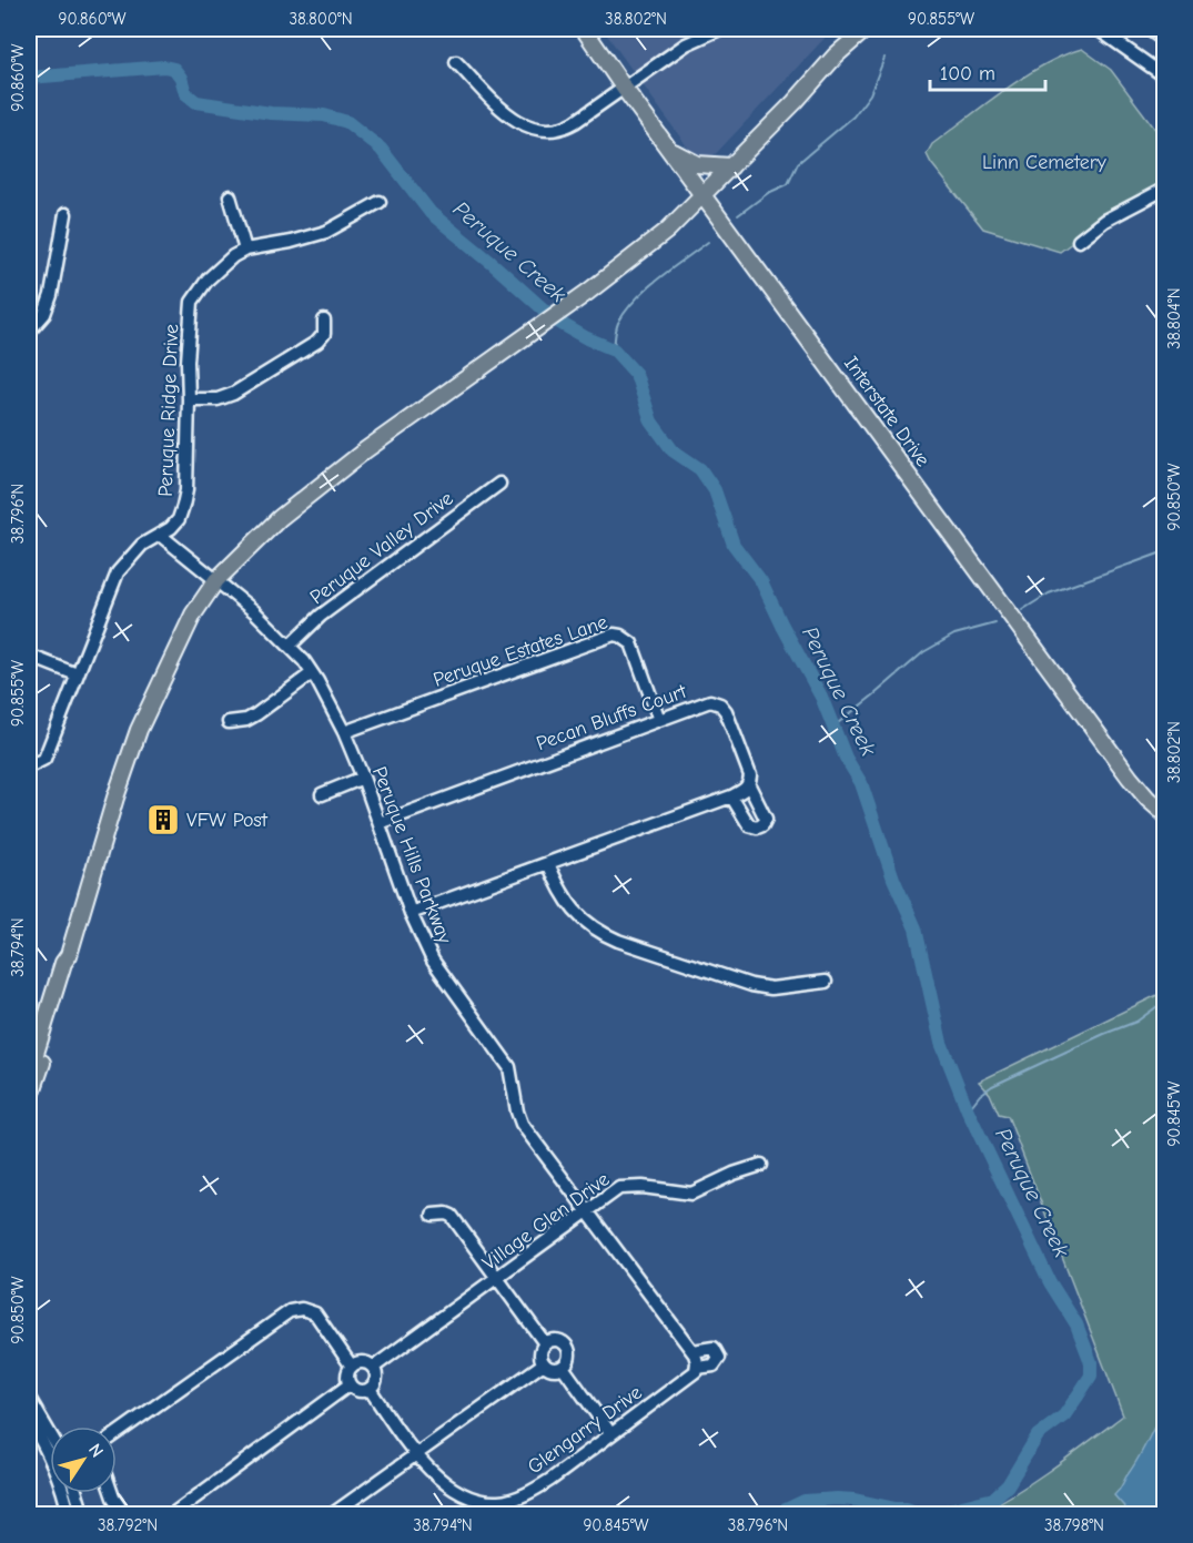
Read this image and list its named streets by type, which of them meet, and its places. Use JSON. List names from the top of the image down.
{
  "streets": {
    "main road": ["Interstate Drive"],
    "street": [
      "Peruque Ridge Drive",
      "Peruque Valley Drive",
      "Peruque Estates Lane",
      "Pecan Bluffs Court",
      "Peruque Hills Parkway",
      "Village Glen Drive",
      "Glengarry Drive"
    ]
  },
  "crossings": [
    ["Peruque Ridge Drive", "Peruque Hills Parkway"],
    ["Peruque Valley Drive", "Peruque Hills Parkway"],
    ["Peruque Estates Lane", "Pecan Bluffs Court"],
    ["Peruque Estates Lane", "Peruque Hills Parkway"],
    ["Pecan Bluffs Court", "Peruque Hills Parkway"],
    ["Peruque Hills Parkway", "Village Glen Drive"],
    ["Peruque Hills Parkway", "Glengarry Drive"],
    ["Village Glen Drive", "Glengarry Drive"]
  ],
  "water": ["Peruque Creek"],
  "parks": ["Linn Cemetery"],
  "places": {
    "building": ["VFW Post"]
  },
  "scale_bar": "100 m",
  "north": "top right",
  "coordinates": [
    "90.860°W",
    "38.800°N",
    "38.802°N",
    "90.855°W",
    "38.804°N",
    "90.850°W",
    "38.796°N",
    "38.794°N",
    "90.845°W",
    "38.792°N",
    "38.798°N"
  ]
}
